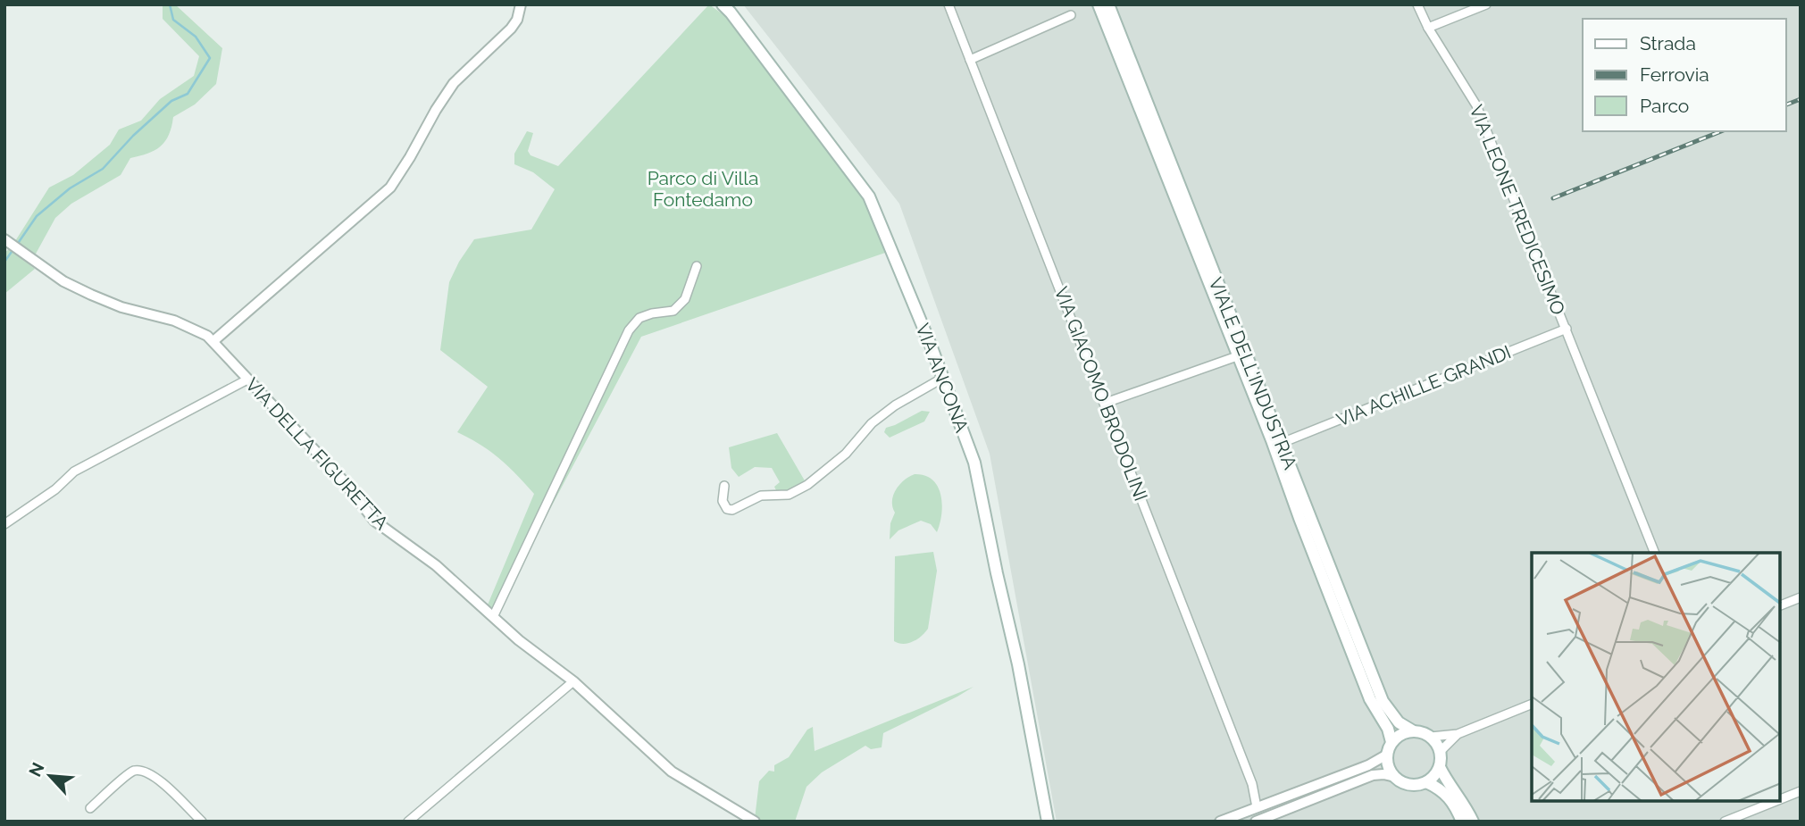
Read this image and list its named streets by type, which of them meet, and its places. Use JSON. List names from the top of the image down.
{
  "streets": {
    "main road": ["VIALE DELL'INDUSTRIA", "VIA ANCONA"],
    "street": [
      "VIA LEONE TREDICESIMO",
      "VIA ACHILLE GRANDI",
      "VIA GIACOMO BRODOLINI",
      "VIA DELLA FIGURETTA"
    ]
  },
  "crossings": [
    ["VIA LEONE TREDICESIMO", "VIA ACHILLE GRANDI"],
    ["VIALE DELL'INDUSTRIA", "VIA ACHILLE GRANDI"],
    ["VIALE DELL'INDUSTRIA", "VIA GIACOMO BRODOLINI"]
  ],
  "parks": ["Parco di Villa Fontedamo"],
  "legend": ["Strada", "Ferrovia", "Parco"],
  "north": "top left"
}
